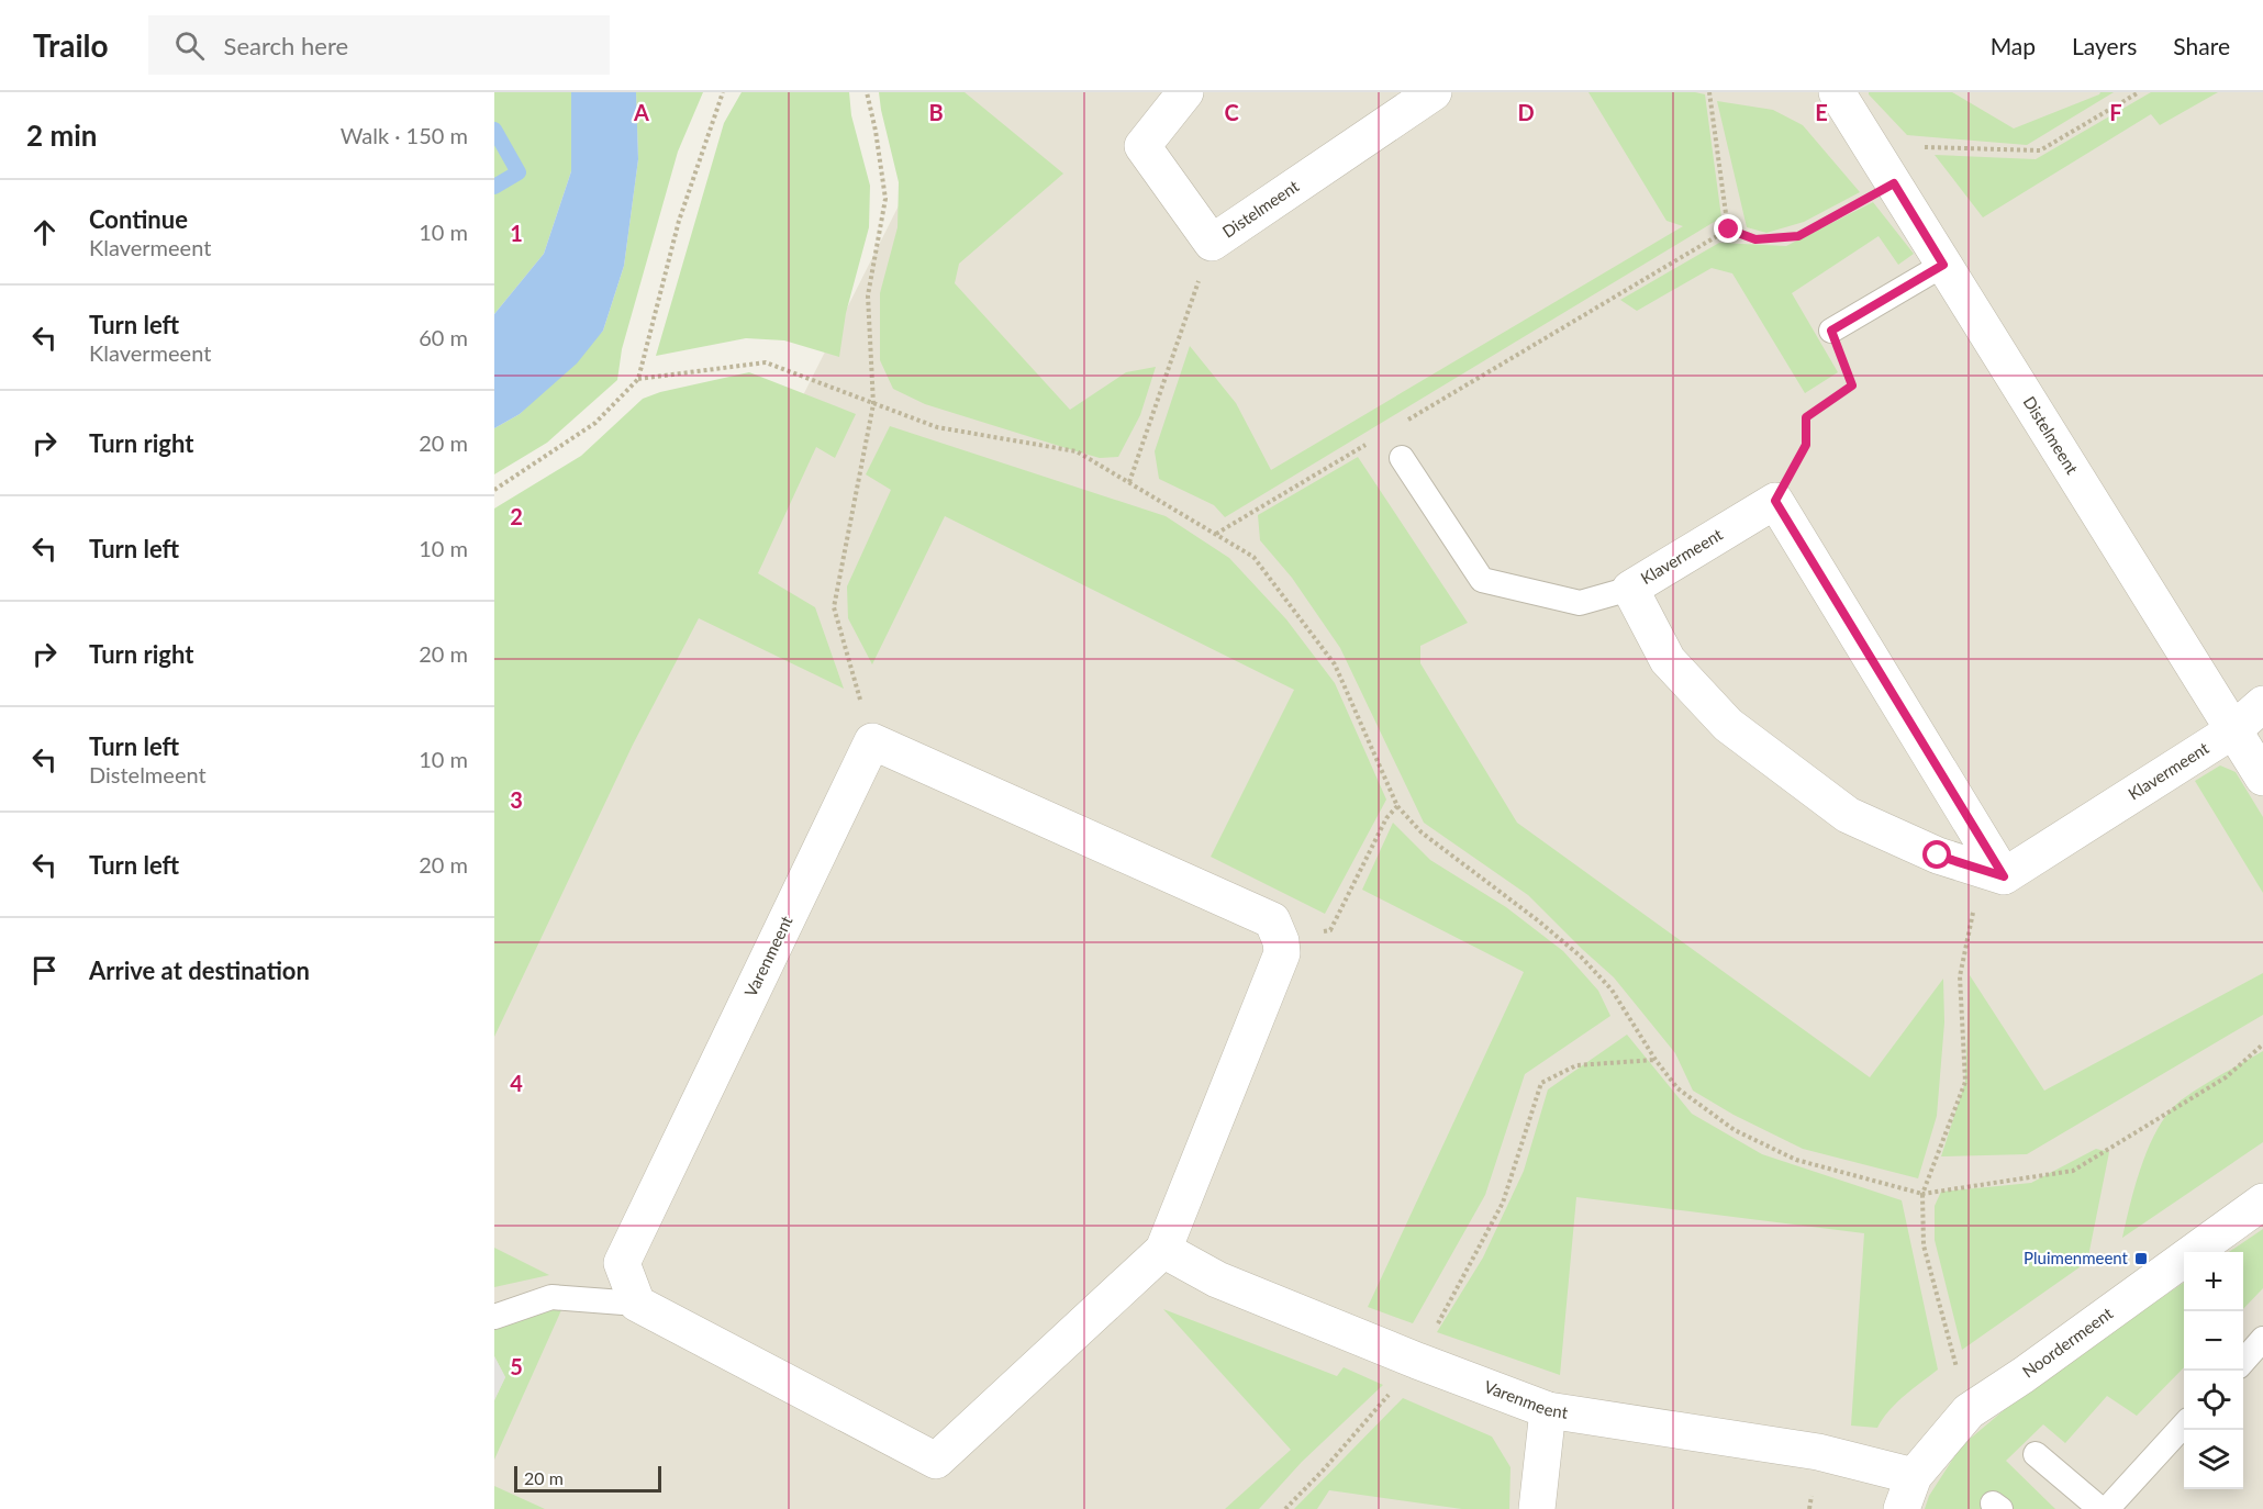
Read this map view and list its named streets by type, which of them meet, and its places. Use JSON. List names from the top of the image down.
{
  "streets": {
    "street": [
      "Distelmeent",
      "Klavermeent",
      "Varenmeent",
      "Noordermeent"
    ]
  },
  "crossings": [
    ["Distelmeent", "Klavermeent"],
    ["Varenmeent", "Noordermeent"]
  ],
  "places": {
    "transit": ["Pluimenmeent"]
  },
  "scale_bar": "20 m",
  "page": {
    "header": "Trailo",
    "search": "Search here",
    "nav": ["Map", "Layers", "Share"],
    "heading": ["2 min", "Walk · 150 m"],
    "list": [
      ["Continue", "Klavermeent", "10 m"],
      ["Turn left", "Klavermeent", "60 m"],
      ["Turn right", "20 m"],
      ["Turn left", "10 m"],
      ["Turn right", "20 m"],
      ["Turn left", "Distelmeent", "10 m"],
      ["Turn left", "20 m"],
      "Arrive at destination"
    ],
    "map_buttons": ["+", "−"],
    "scale": "20 m"
  },
  "grid": {
    "columns": [
      "A",
      "B",
      "C",
      "D",
      "E",
      "F"
    ],
    "rows": [
      "1",
      "2",
      "3",
      "4",
      "5"
    ]
  }
}
